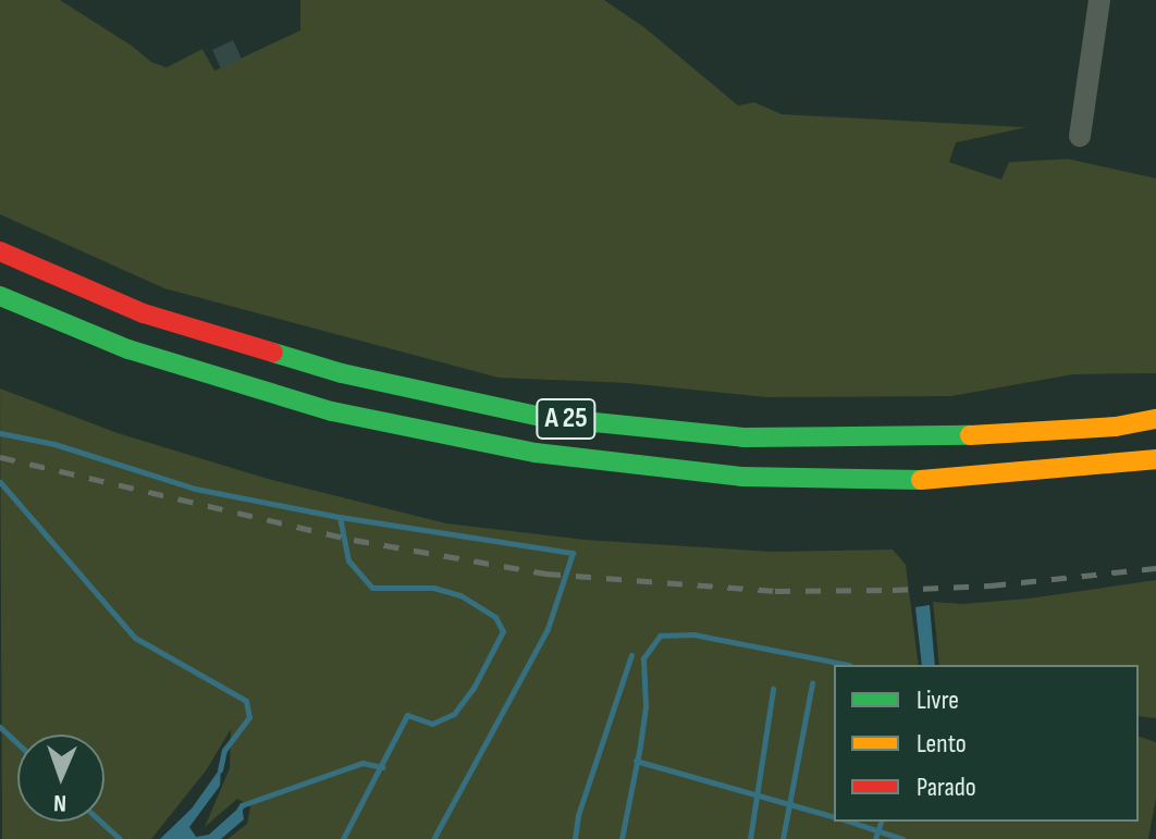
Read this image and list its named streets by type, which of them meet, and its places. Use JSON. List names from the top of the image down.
{
  "streets": {
    "highway": ["A 25"]
  },
  "legend": ["Livre", "Lento", "Parado"],
  "north": "bottom"
}
